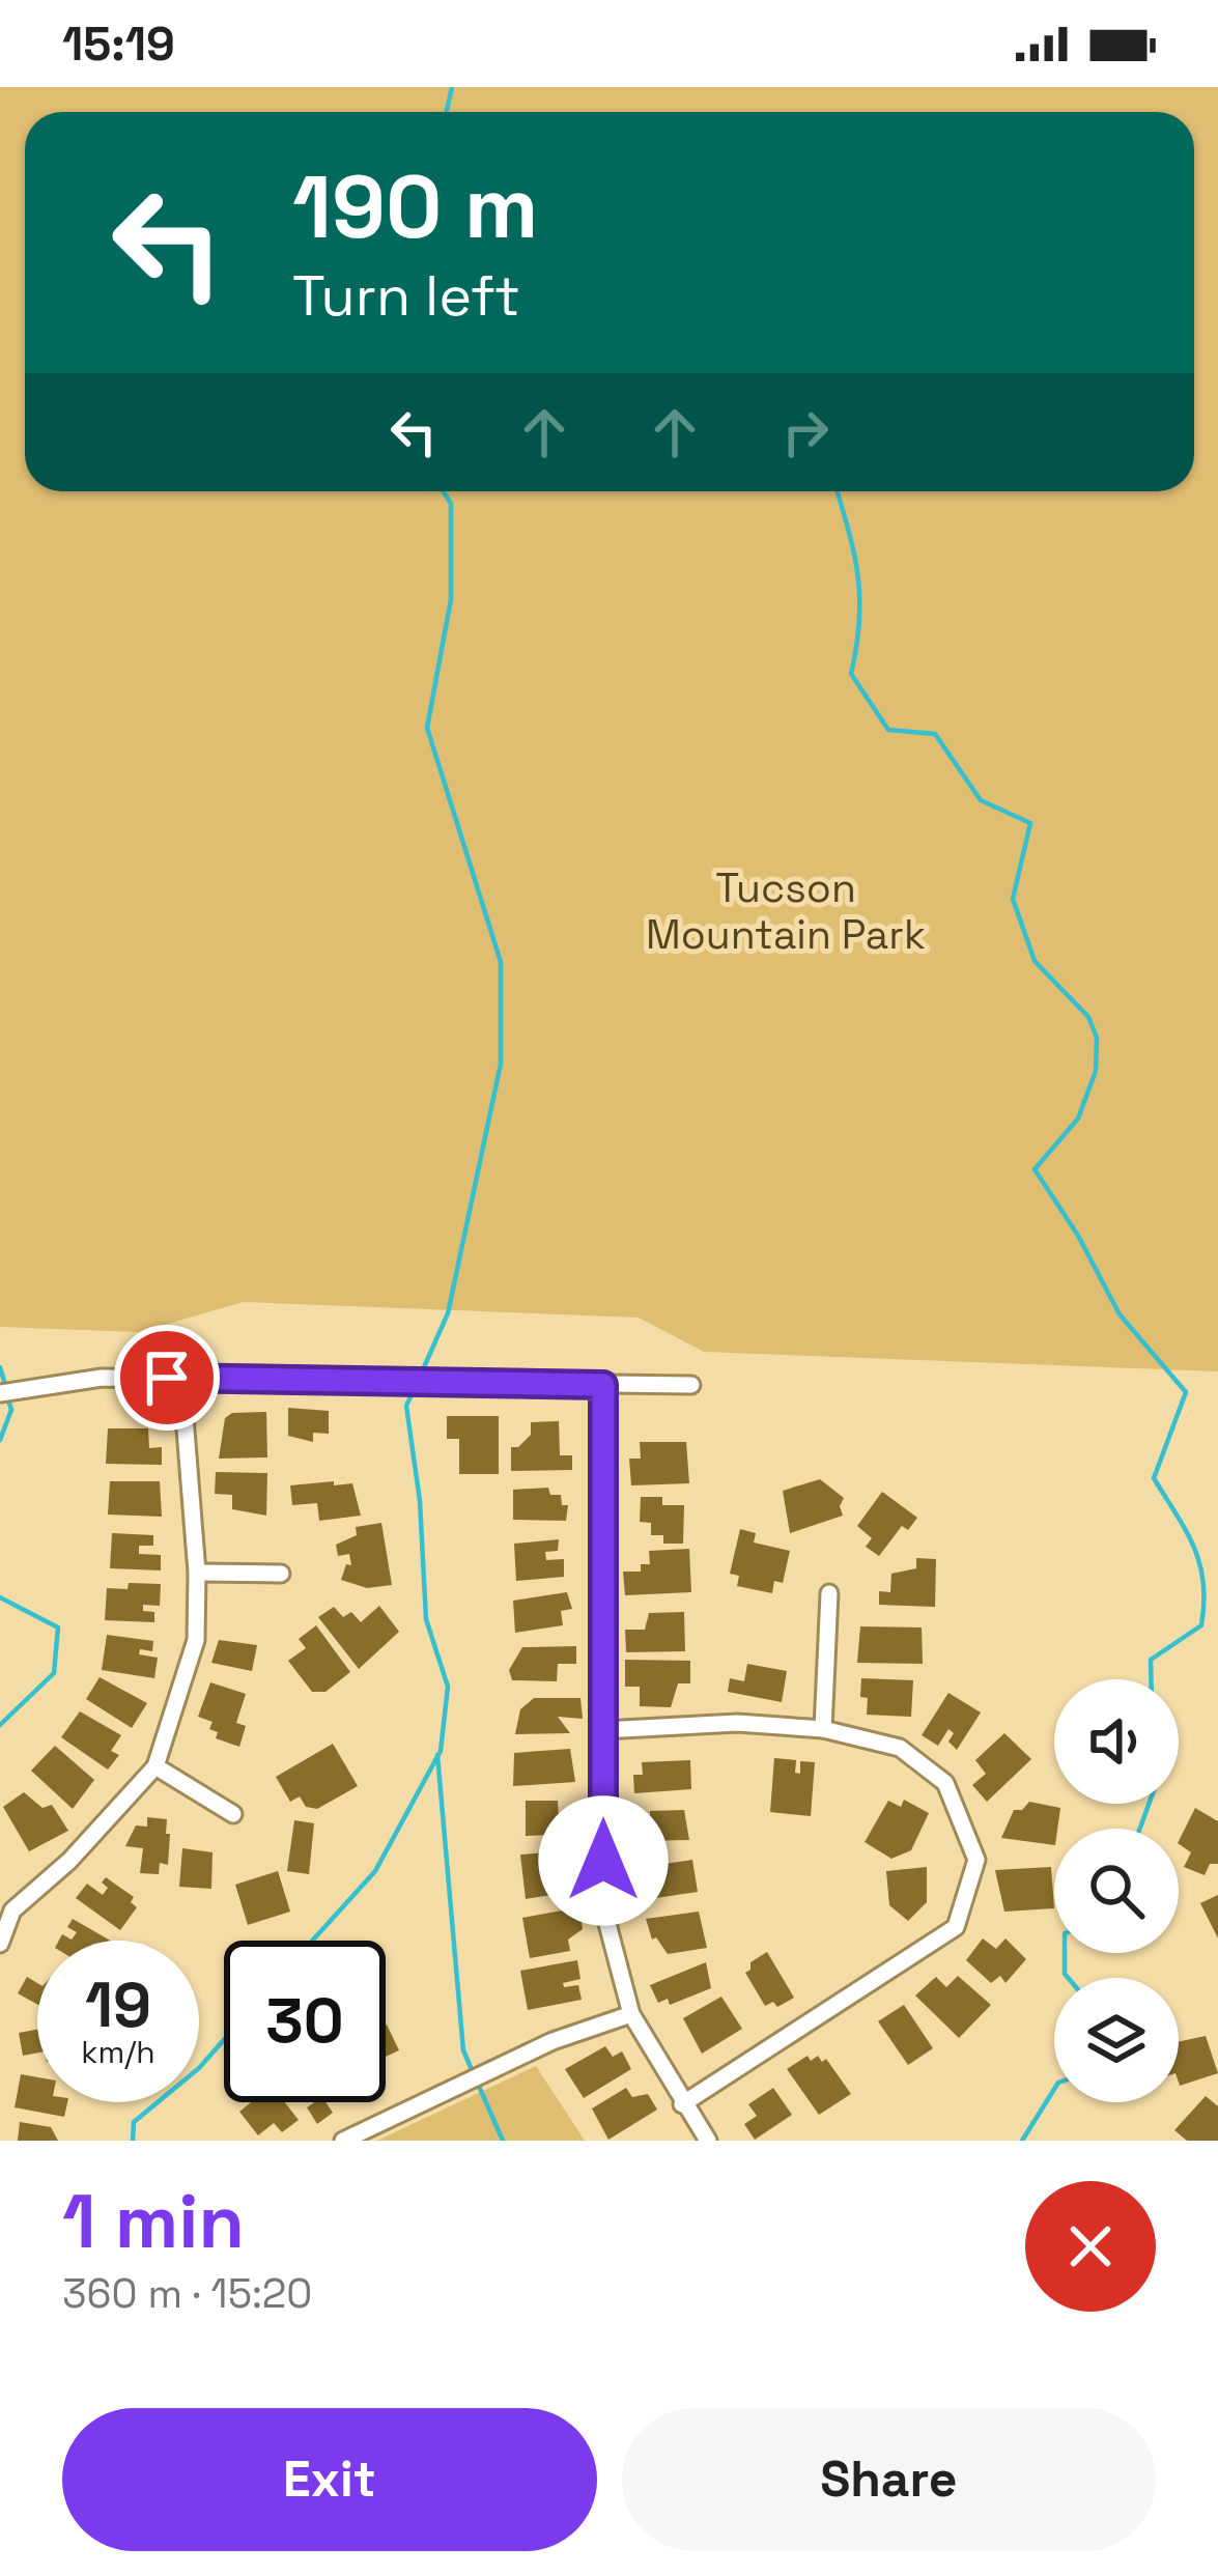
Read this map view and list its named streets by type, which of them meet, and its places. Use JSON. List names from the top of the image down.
{
  "parks": ["Tucson Mountain Park"],
  "page": {
    "status": "15:19",
    "turn": ["190 m", "Turn left"],
    "speed": "19 km/h",
    "limit": "30",
    "heading": ["1 min", "360 m · 15:20"],
    "buttons": ["Exit", "Share"]
  }
}
